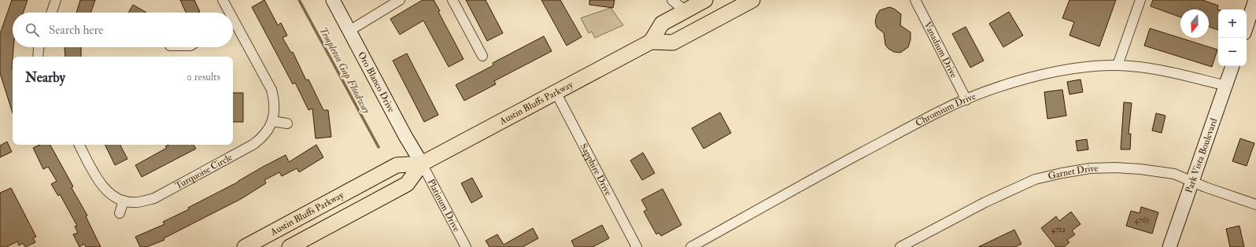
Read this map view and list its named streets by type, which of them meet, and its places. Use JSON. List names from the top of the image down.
{
  "streets": {
    "main road": ["Austin Bluffs Parkway"],
    "street": [
      "Vanadium Drive",
      "Oro Blanco Drive",
      "Chromium Drive",
      "Park Vista Boulevard",
      "Sapphire Drive",
      "Turquoise Circle",
      "Garnet Drive",
      "Platinum Drive"
    ]
  },
  "crossings": [
    ["Vanadium Drive", "Chromium Drive"],
    ["Oro Blanco Drive", "Austin Bluffs Parkway"],
    ["Oro Blanco Drive", "Platinum Drive"],
    ["Austin Bluffs Parkway", "Sapphire Drive"],
    ["Austin Bluffs Parkway", "Platinum Drive"],
    ["Chromium Drive", "Park Vista Boulevard"],
    ["Park Vista Boulevard", "Garnet Drive"]
  ],
  "water": ["Templeton Gap Floodway"],
  "house_numbers": ["4765", "4712"],
  "north": "bottom",
  "page": {
    "map_buttons": ["+", "−"],
    "search": "Search here",
    "heading": ["Nearby", "0 results"]
  }
}
